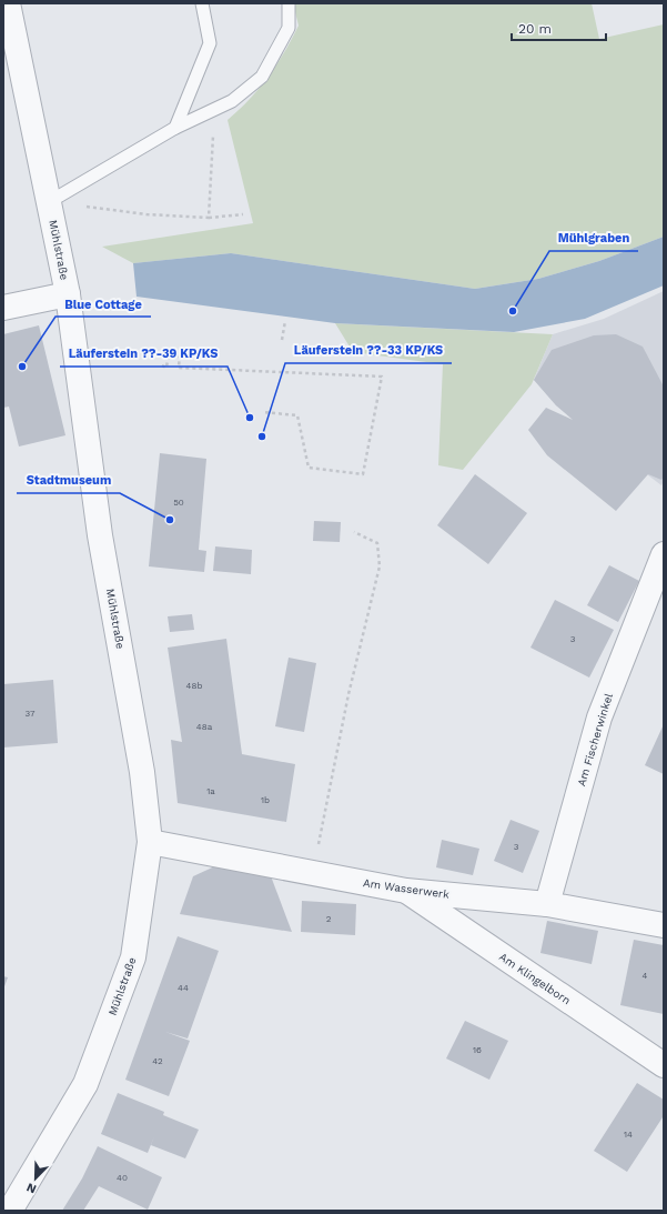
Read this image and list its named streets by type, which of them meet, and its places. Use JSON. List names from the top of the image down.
{
  "streets": {
    "street": [
      "Mühlstraße",
      "Am Fischerwinkel",
      "Am Wasserwerk",
      "Am Klingelborn"
    ]
  },
  "crossings": [
    ["Mühlstraße", "Am Wasserwerk"],
    ["Am Fischerwinkel", "Am Wasserwerk"],
    ["Am Wasserwerk", "Am Klingelborn"]
  ],
  "places": [
    "Mühlgraben",
    "Blue Cottage",
    "Läuferstein ??-39 KP/KS",
    "Läuferstein ??-33 KP/KS",
    "Stadtmuseum"
  ],
  "house_numbers": [
    "50",
    "3",
    "48b",
    "37",
    "48a",
    "1a",
    "1b",
    "3",
    "2",
    "4",
    "44",
    "16",
    "42",
    "14",
    "40"
  ],
  "scale_bar": "20 m",
  "north": "bottom left"
}
